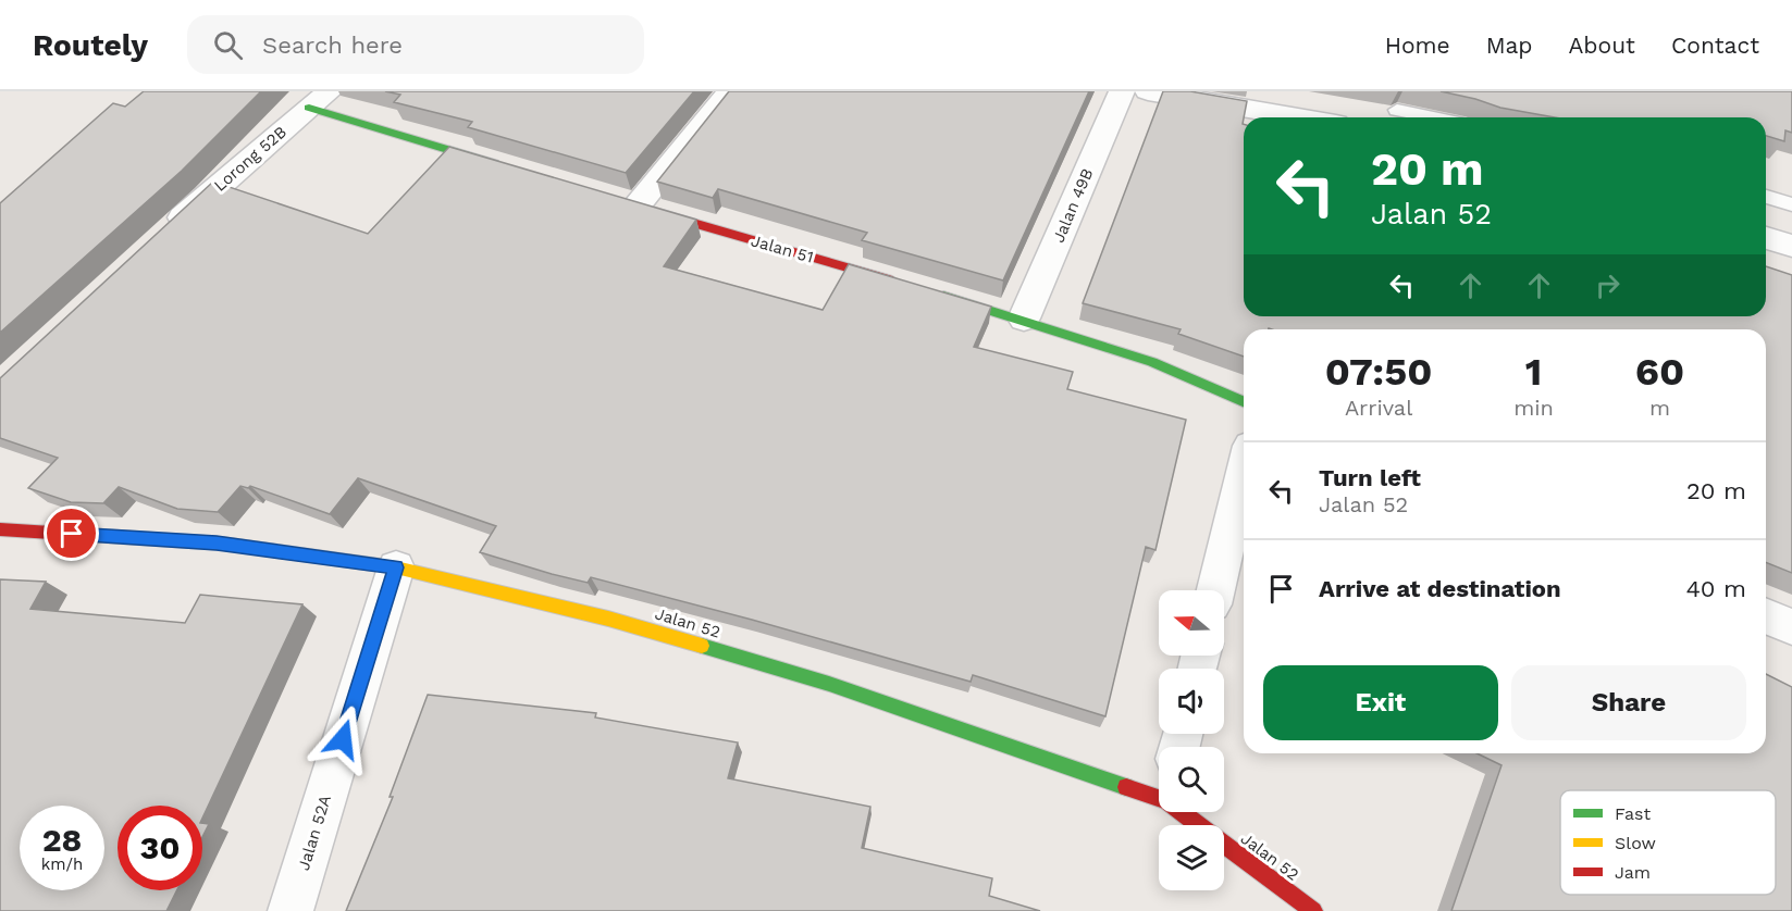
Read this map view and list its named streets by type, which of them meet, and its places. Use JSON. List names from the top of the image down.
{
  "streets": {
    "street": [
      "Lorong 52B",
      "Jalan 49B",
      "Jalan 51",
      "Jalan 52",
      "Jalan 52A"
    ]
  },
  "crossings": [
    ["Jalan 49B", "Jalan 51"],
    ["Jalan 52", "Jalan 52A"]
  ],
  "legend": ["Fast", "Slow", "Jam"],
  "north": "left",
  "page": {
    "header": "Routely",
    "search": "Search here",
    "nav": [
      "Home",
      "Map",
      "About",
      "Contact"
    ],
    "turn": ["20 m", "Jalan 52"],
    "eta": [
      "07:50",
      "Arrival",
      "1",
      "min",
      "60",
      "m"
    ],
    "list": [
      {
        "name": "Turn left",
        "note": "Jalan 52",
        "value": "20 m"
      },
      {
        "name": "Arrive at destination",
        "value": "40 m"
      }
    ],
    "buttons": ["Exit", "Share"],
    "speed": "28 km/h",
    "limit": "30"
  }
}
